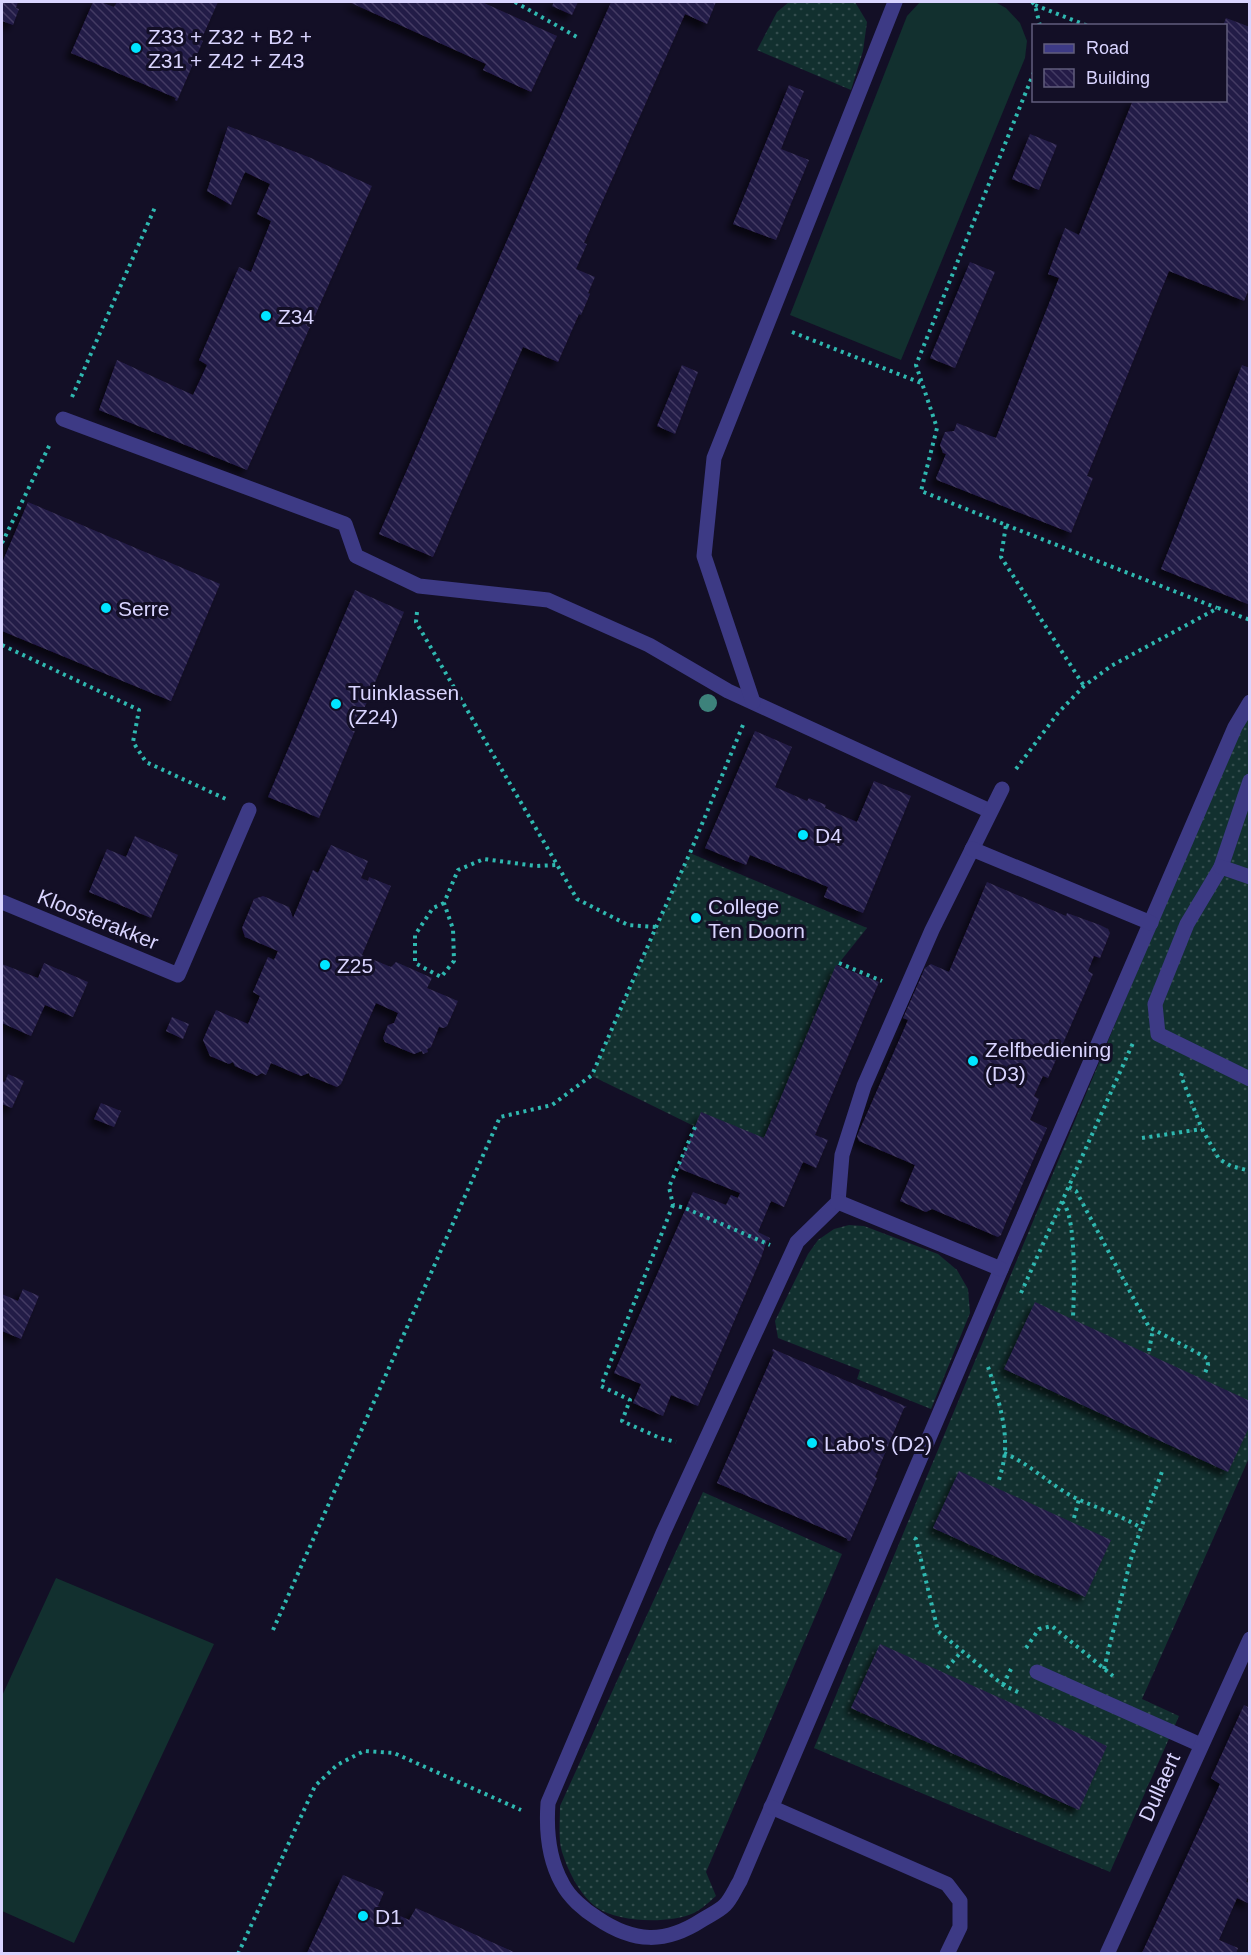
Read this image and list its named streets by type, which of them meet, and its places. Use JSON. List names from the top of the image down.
{
  "streets": {
    "street": ["Kloosterakker", "Dullaert"]
  },
  "places": [
    "Z33 + Z32 + B2 + Z31 + Z42 + Z43",
    "Z34",
    "Serre",
    "Tuinklassen (Z24)",
    "D4",
    "College Ten Doorn",
    "Z25",
    "Zelfbediening (D3)",
    "Labo's (D2)",
    "D1"
  ],
  "legend": ["Road", "Building"]
}
